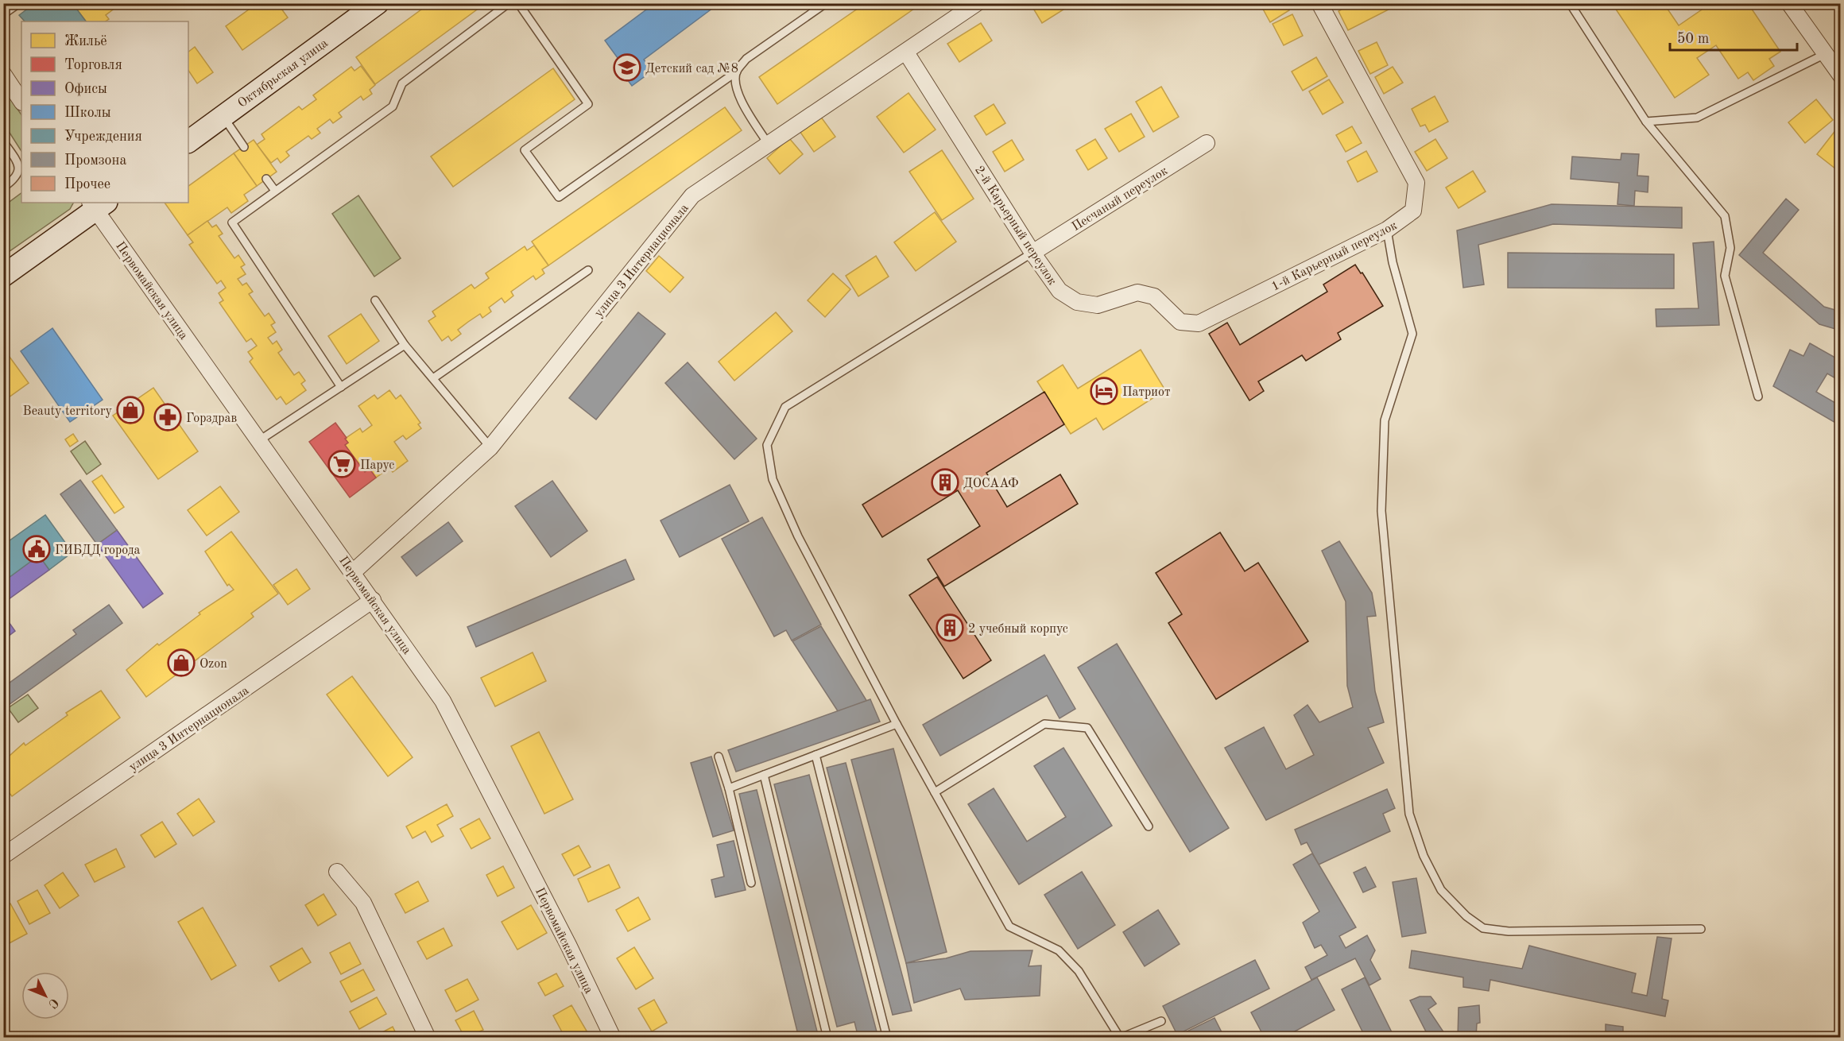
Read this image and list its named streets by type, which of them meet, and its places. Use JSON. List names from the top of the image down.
{
  "streets": {
    "street": [
      "Октябрьская улица",
      "Песчаный переулок",
      "2-й Карьерный переулок",
      "1-й Карьерный переулок",
      "улица 3 Интернационала",
      "Первомайская улица"
    ]
  },
  "crossings": [
    ["Песчаный переулок", "2-й Карьерный переулок"],
    ["2-й Карьерный переулок", "1-й Карьерный переулок"],
    ["2-й Карьерный переулок", "улица 3 Интернационала"],
    ["улица 3 Интернационала", "Первомайская улица"]
  ],
  "places": {
    "school or university": ["Детский сад №8"],
    "hotel": ["Патриот"],
    "shop": ["Beauty territory", "Ozon"],
    "pharmacy": ["Горздрав"],
    "supermarket": ["Парус"],
    "building": ["ДОСААФ", "2 учебный корпус"],
    "public building": ["ГИБДД города"]
  },
  "legend": [
    "Жильё",
    "Торговля",
    "Офисы",
    "Школы",
    "Учреждения",
    "Промзона",
    "Прочее"
  ],
  "scale_bar": "50 m",
  "north": "bottom right"
}
